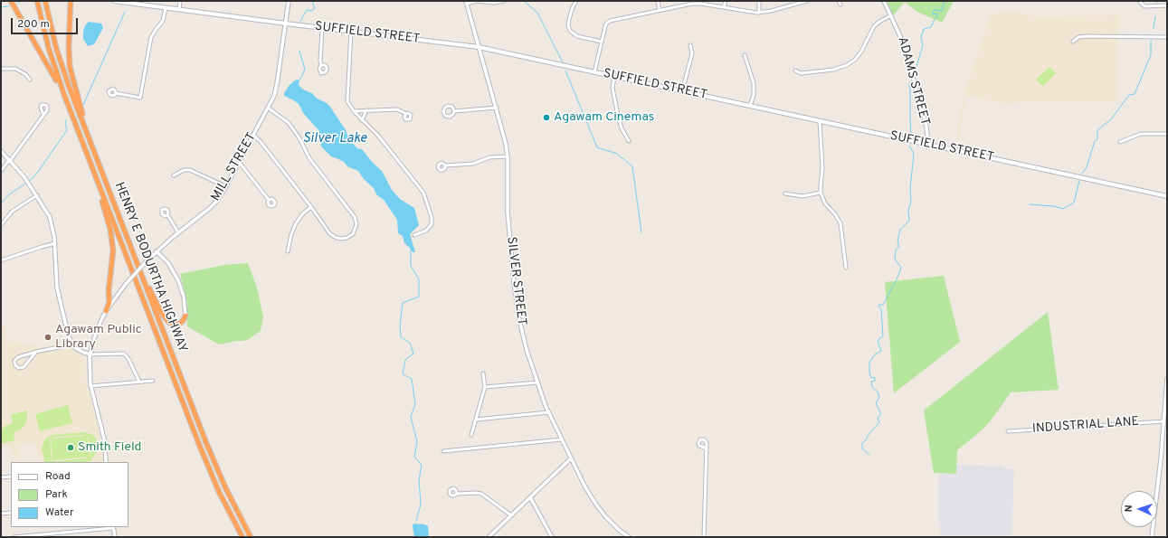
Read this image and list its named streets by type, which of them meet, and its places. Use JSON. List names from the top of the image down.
{
  "streets": {
    "highway": ["HENRY E BODURTHA HIGHWAY"],
    "main road": ["SUFFIELD STREET"],
    "street": [
      "ADAMS STREET",
      "MILL STREET",
      "SILVER STREET",
      "INDUSTRIAL LANE"
    ]
  },
  "crossings": [
    ["SUFFIELD STREET", "ADAMS STREET"],
    ["SUFFIELD STREET", "MILL STREET"],
    ["SUFFIELD STREET", "SILVER STREET"]
  ],
  "water": ["Silver Lake"],
  "places": ["Agawam Cinemas", "Agawam Public Library", "Smith Field"],
  "legend": ["Road", "Park", "Water"],
  "scale_bar": "200 m",
  "north": "left"
}
